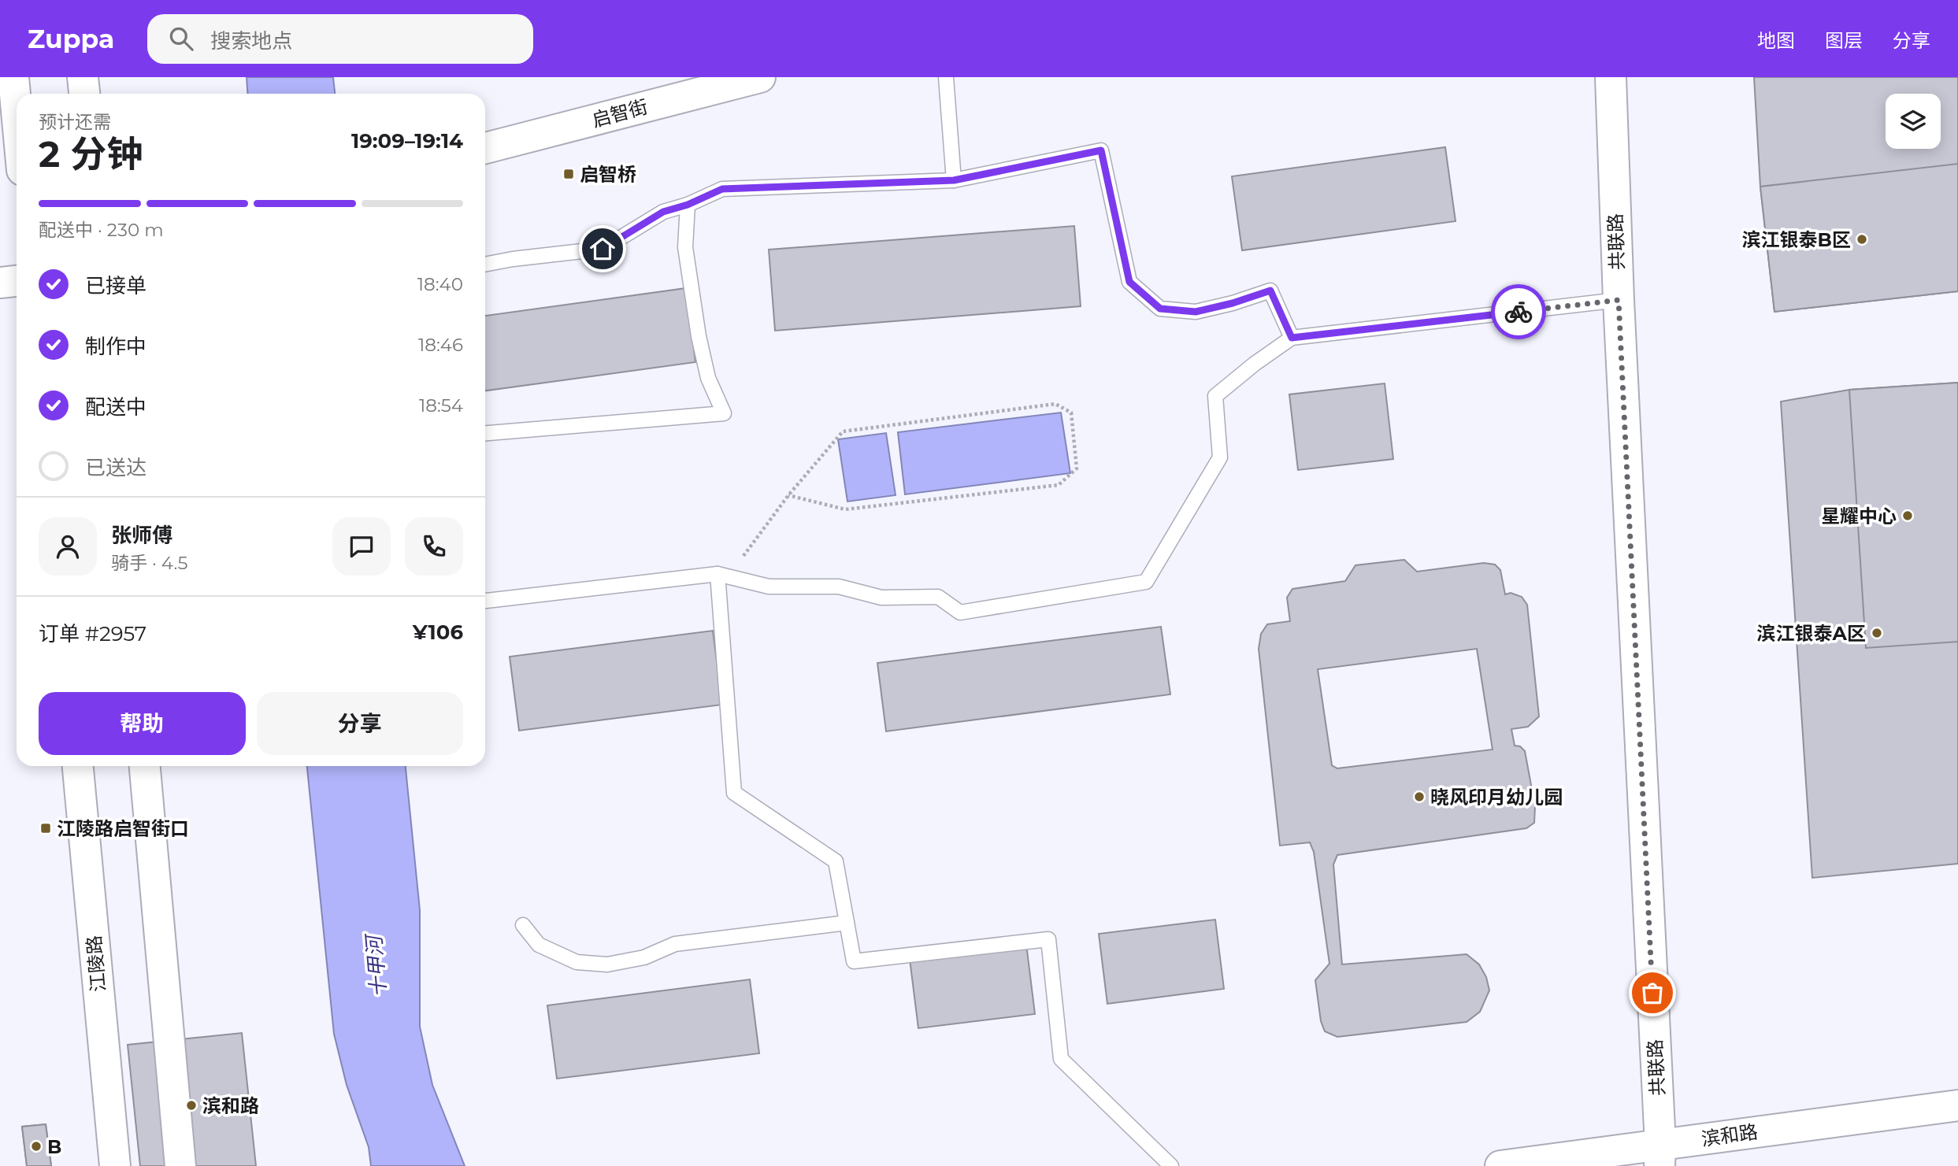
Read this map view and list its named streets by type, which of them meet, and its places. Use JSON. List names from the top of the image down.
{
  "streets": {
    "main road": [
      "启智街",
      "共联路",
      "江陵路",
      "滨和路"
    ]
  },
  "crossings": [
    ["共联路", "滨和路"]
  ],
  "water": ["十甲河"],
  "places": {
    "transit": ["启智桥", "江陵路启智街口"],
    "other": [
      "滨江银泰B区",
      "星耀中心",
      "滨江银泰A区",
      "晓风印月幼儿园",
      "滨和路",
      "B"
    ]
  },
  "page": {
    "header": "Zuppa",
    "search": "搜索地点",
    "nav": ["地图", "图层", "分享"],
    "heading": ["2 分钟", "预计还需", "19:09–19:14"],
    "panel": [
      "张师傅",
      "骑手 · 4.5",
      "订单 #2957",
      "¥106"
    ],
    "bar": "配送中 · 230 m",
    "list": [
      ["已接单", "18:40"],
      ["制作中", "18:46"],
      ["配送中", "18:54"],
      "已送达"
    ],
    "buttons": ["帮助", "分享"]
  }
}
